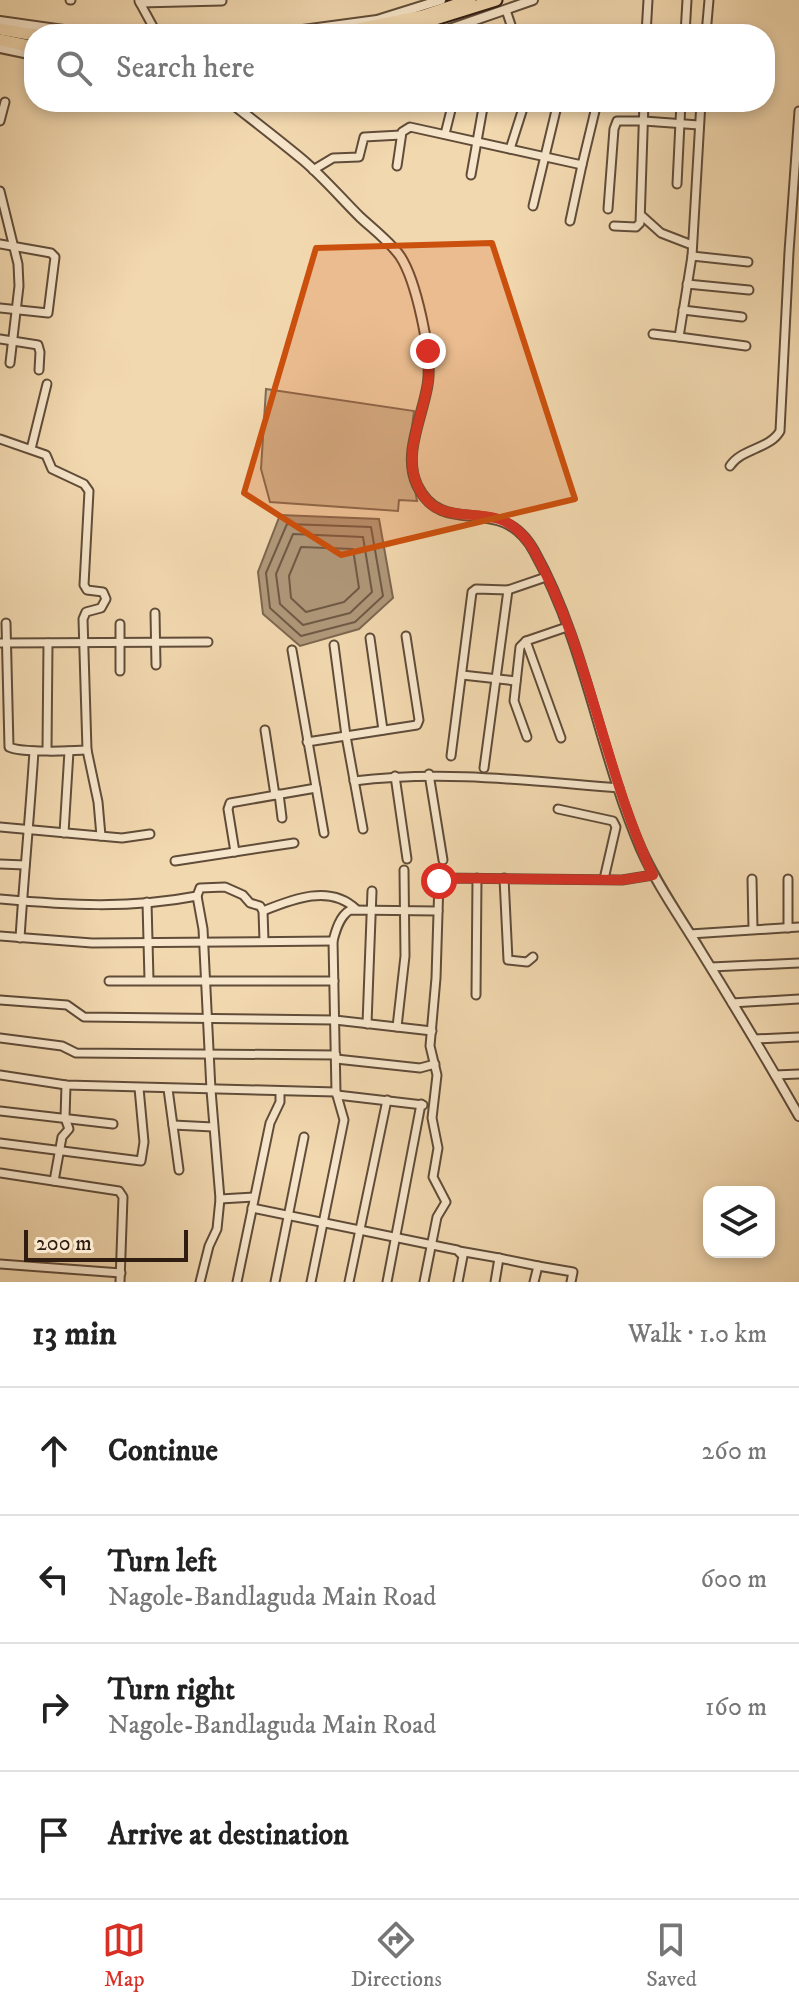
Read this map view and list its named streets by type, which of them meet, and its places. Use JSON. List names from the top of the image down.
{
  "scale_bar": "200 m",
  "page": {
    "search": "Search here",
    "scale": "200 m",
    "heading": ["13 min", "Walk · 1.0 km"],
    "list": [
      ["Continue", "260 m"],
      ["Turn left", "Nagole-Bandlaguda Main Road", "600 m"],
      ["Turn right", "Nagole-Bandlaguda Main Road", "160 m"],
      "Arrive at destination"
    ],
    "nav": ["Map", "Directions", "Saved"]
  }
}
